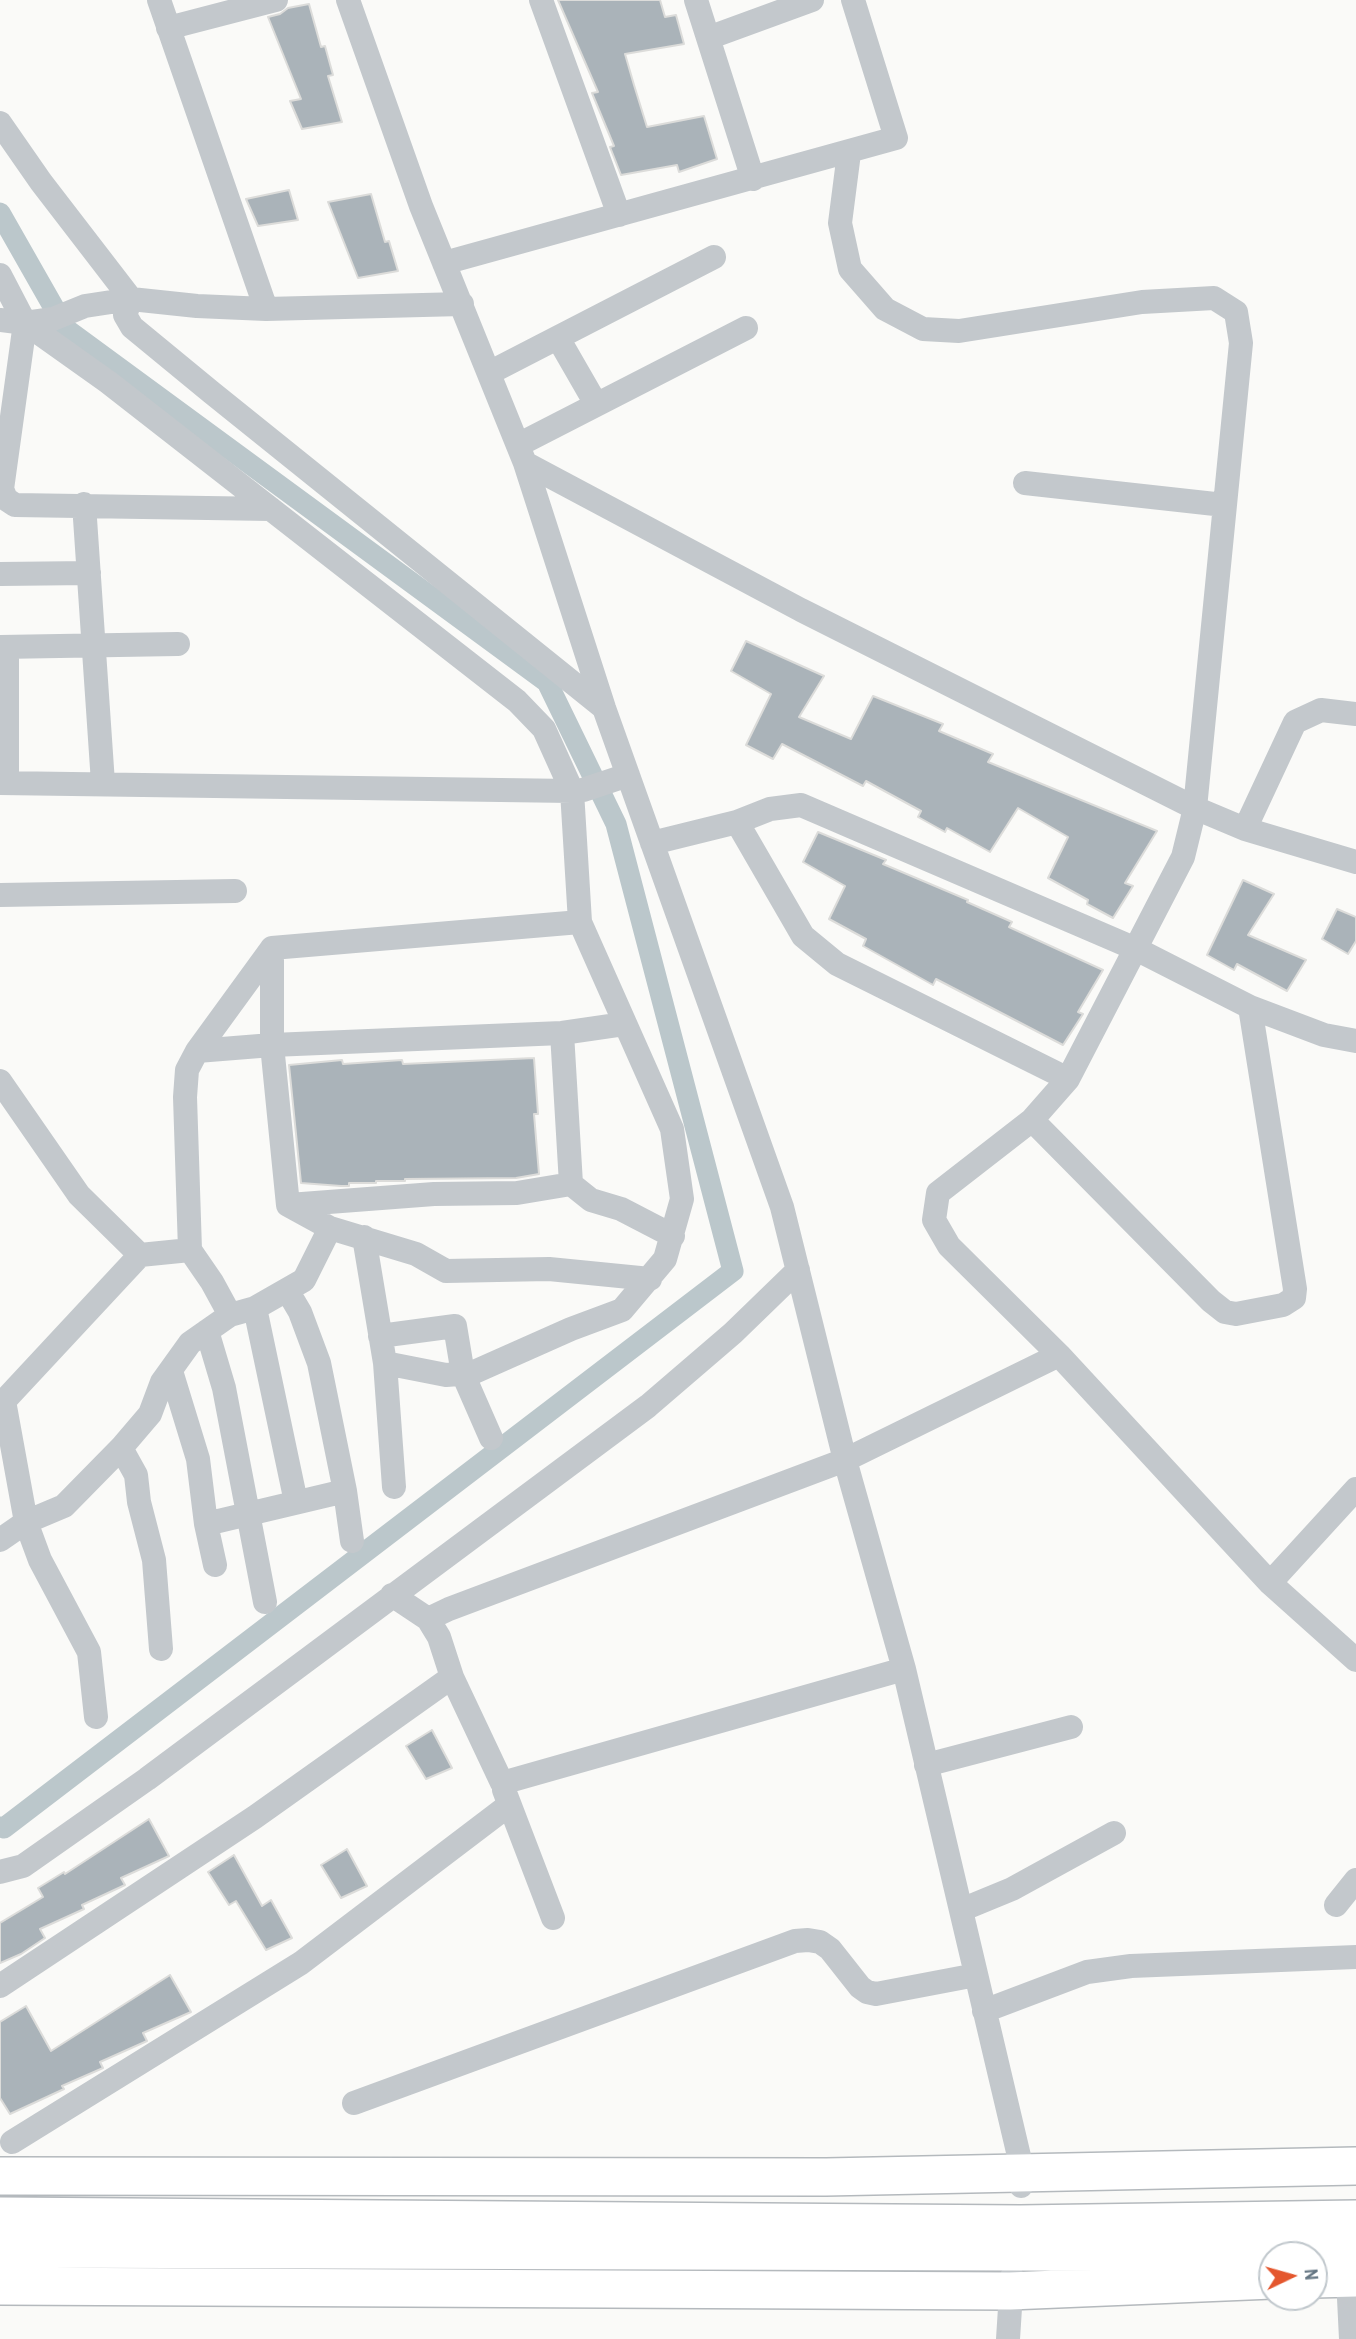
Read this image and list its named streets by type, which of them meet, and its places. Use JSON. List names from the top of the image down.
{
  "north": "right"
}
